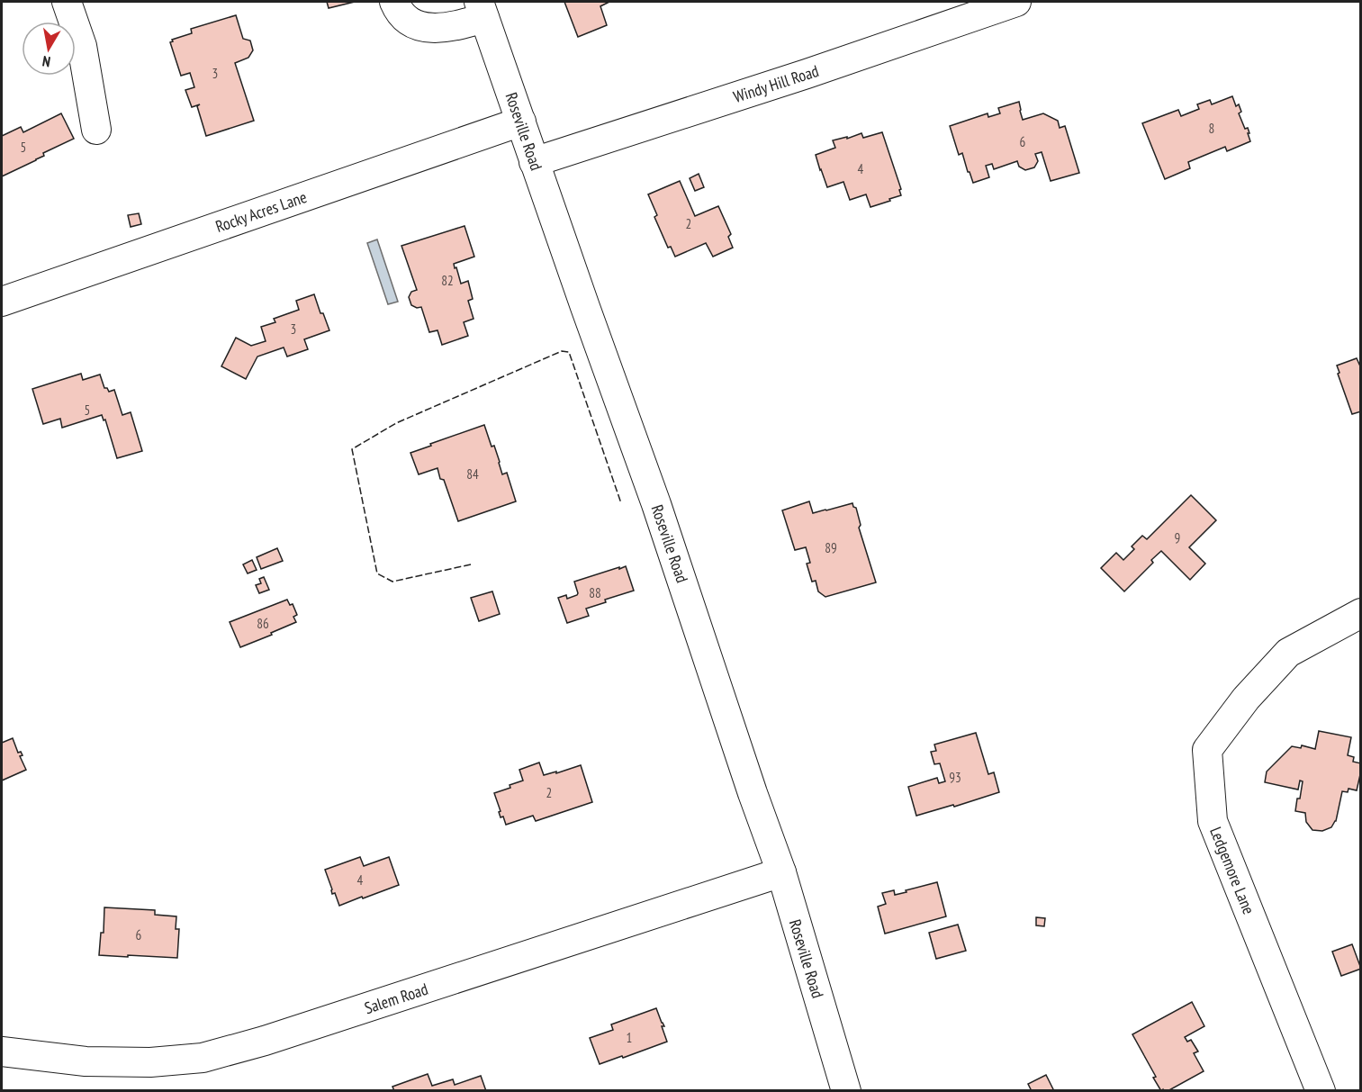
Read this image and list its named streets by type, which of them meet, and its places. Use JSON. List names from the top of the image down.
{
  "streets": {
    "street": [
      "Windy Hill Road",
      "Roseville Road",
      "Rocky Acres Lane",
      "Ledgemore Lane",
      "Salem Road"
    ]
  },
  "crossings": [
    ["Windy Hill Road", "Roseville Road"],
    ["Roseville Road", "Rocky Acres Lane"],
    ["Roseville Road", "Salem Road"]
  ],
  "house_numbers": [
    "3",
    "8",
    "6",
    "5",
    "4",
    "2",
    "82",
    "3",
    "5",
    "84",
    "9",
    "89",
    "88",
    "86",
    "93",
    "2",
    "4",
    "6",
    "1"
  ],
  "north": "bottom"
}
